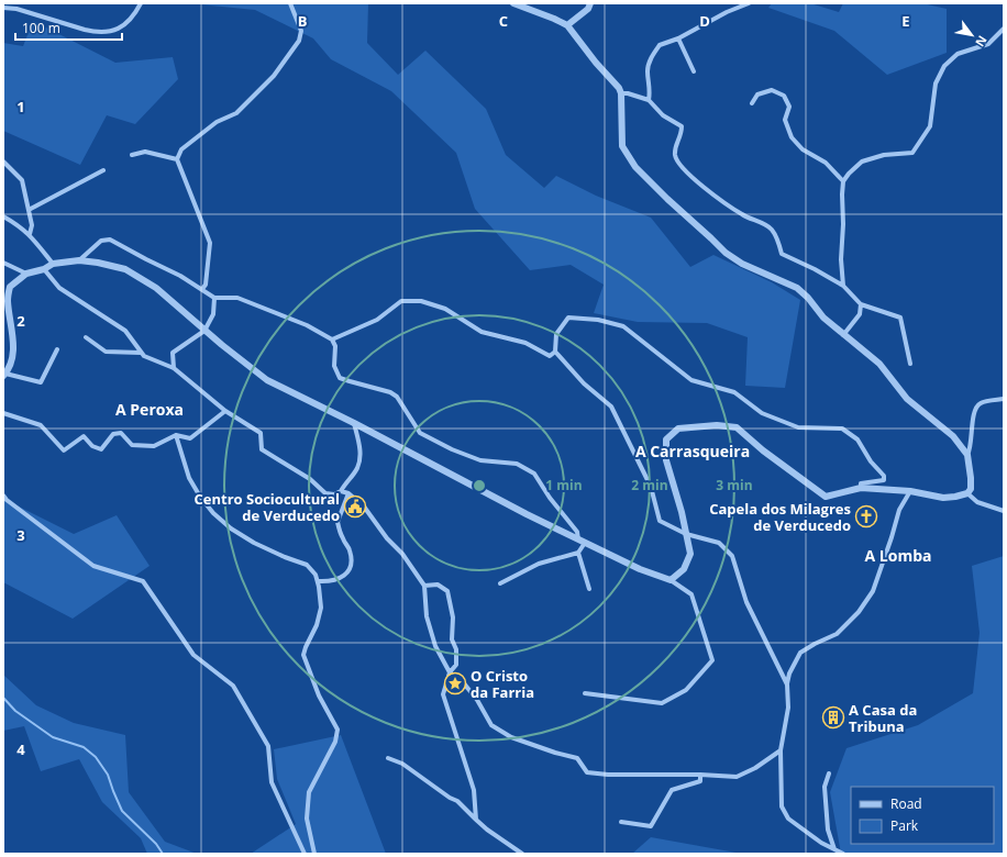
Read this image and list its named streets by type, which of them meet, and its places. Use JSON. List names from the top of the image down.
{
  "districts": ["A Peroxa", "A Carrasqueira", "A Lomba"],
  "places": {
    "public building": ["Centro Sociocultural de Verducedo"],
    "church": ["Capela dos Milagres de Verducedo"],
    "place": ["O Cristo da Farria"],
    "building": ["A Casa da Tribuna"]
  },
  "legend": ["Road", "Park"],
  "scale_bar": "100 m",
  "north": "bottom right",
  "grid": {
    "columns": [
      "B",
      "C",
      "D",
      "E"
    ],
    "rows": [
      "1",
      "2",
      "3",
      "4"
    ]
  },
  "rings": ["1 min", "2 min", "3 min"]
}
